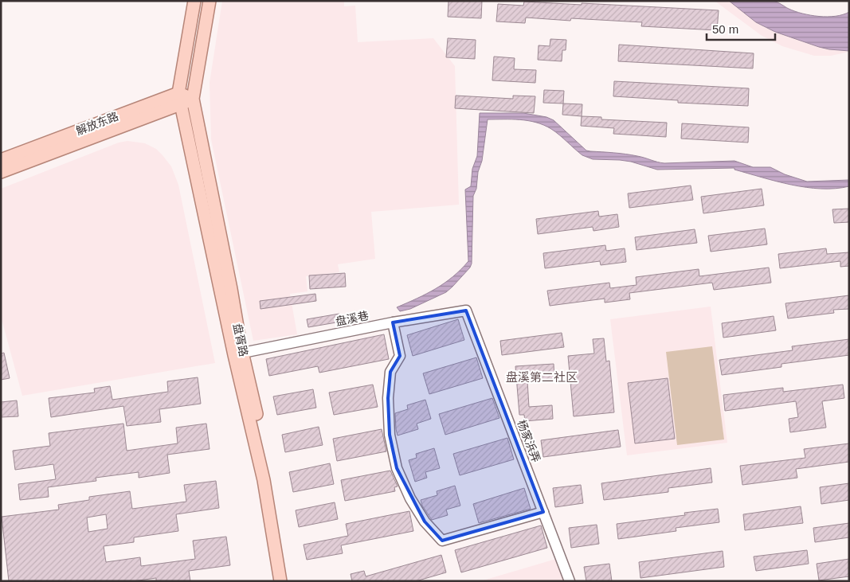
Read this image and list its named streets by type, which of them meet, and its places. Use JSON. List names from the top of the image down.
{
  "streets": {
    "main road": ["解放东路", "盘胥路"],
    "street": ["盘溪巷", "杨家浜弄"]
  },
  "crossings": [
    ["解放东路", "盘胥路"],
    ["盘溪巷", "盘胥路"],
    ["盘溪巷", "杨家浜弄"]
  ],
  "districts": ["盘溪第二社区"],
  "scale_bar": "50 m"
}
